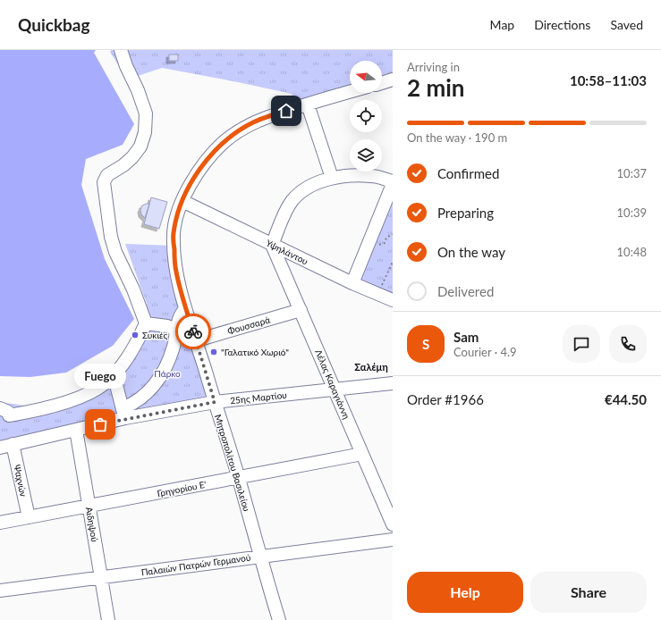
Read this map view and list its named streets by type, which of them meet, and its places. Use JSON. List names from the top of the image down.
{
  "streets": {
    "street": [
      "Υψηλάντου",
      "Φουσσαρά",
      "Λέλας Καραγιάννη",
      "25ης Μαρτίου",
      "Μητροπολίτου Βασιλείου",
      "Ψαχνών",
      "Γρηγορίου Ε'",
      "Αιδηψού",
      "Παλαιών Πατρών Γερμανού"
    ]
  },
  "crossings": [
    ["Υψηλάντου", "Λέλας Καραγιάννη"],
    ["Υψηλάντου", "Μητροπολίτου Βασιλείου"],
    ["Φουσσαρά", "Λέλας Καραγιάννη"],
    ["Φουσσαρά", "Μητροπολίτου Βασιλείου"],
    ["Λέλας Καραγιάννη", "25ης Μαρτίου"],
    ["Λέλας Καραγιάννη", "Γρηγορίου Ε'"],
    ["25ης Μαρτίου", "Μητροπολίτου Βασιλείου"],
    ["25ης Μαρτίου", "Ψαχνών"],
    ["25ης Μαρτίου", "Αιδηψού"],
    ["Μητροπολίτου Βασιλείου", "Γρηγορίου Ε'"],
    ["Μητροπολίτου Βασιλείου", "Παλαιών Πατρών Γερμανού"],
    ["Ψαχνών", "Γρηγορίου Ε'"],
    ["Γρηγορίου Ε'", "Αιδηψού"],
    ["Αιδηψού", "Παλαιών Πατρών Γερμανού"]
  ],
  "districts": ["Σαλέμη"],
  "parks": ["Πάρκο"],
  "places": ["Συκιές", "\"Γαλατικό Χωριό\"", "Fuego"],
  "north": "left",
  "page": {
    "header": "Quickbag",
    "nav": ["Map", "Directions", "Saved"],
    "heading": ["2 min", "Arriving in", "10:58–11:03"],
    "panel": [
      "Sam",
      "Courier · 4.9",
      "Order #1966",
      "€44.50"
    ],
    "bar": "On the way · 190 m",
    "list": [
      ["Confirmed", "10:37"],
      ["Preparing", "10:39"],
      ["On the way", "10:48"],
      "Delivered"
    ],
    "round": "S",
    "bubble": "Fuego",
    "buttons": ["Help", "Share"]
  }
}
